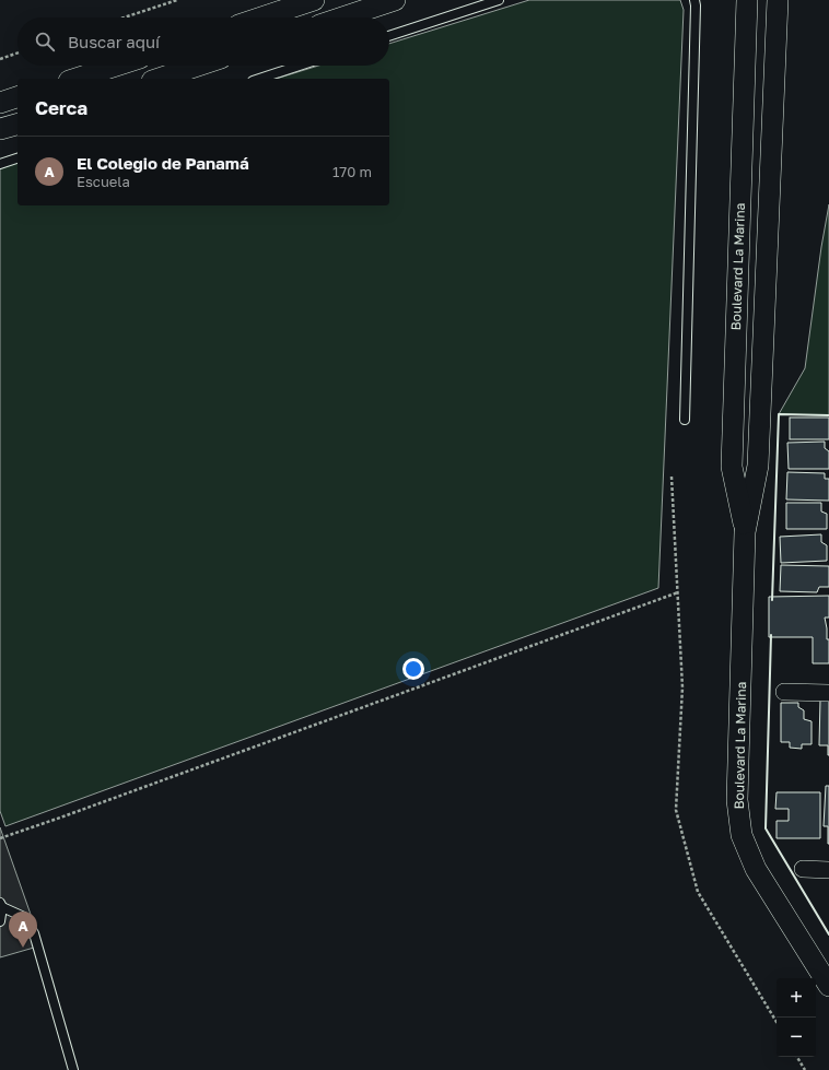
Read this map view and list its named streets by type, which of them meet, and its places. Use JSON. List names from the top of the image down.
{
  "streets": {
    "street": ["Boulevard La Marina"]
  },
  "page": {
    "search": "Buscar aquí",
    "heading": "Cerca",
    "list": [
      {
        "mark": "A",
        "name": "El Colegio de Panamá",
        "note": "Escuela",
        "value": "170 m"
      }
    ],
    "pins": "A",
    "map_buttons": ["+", "−"]
  }
}
